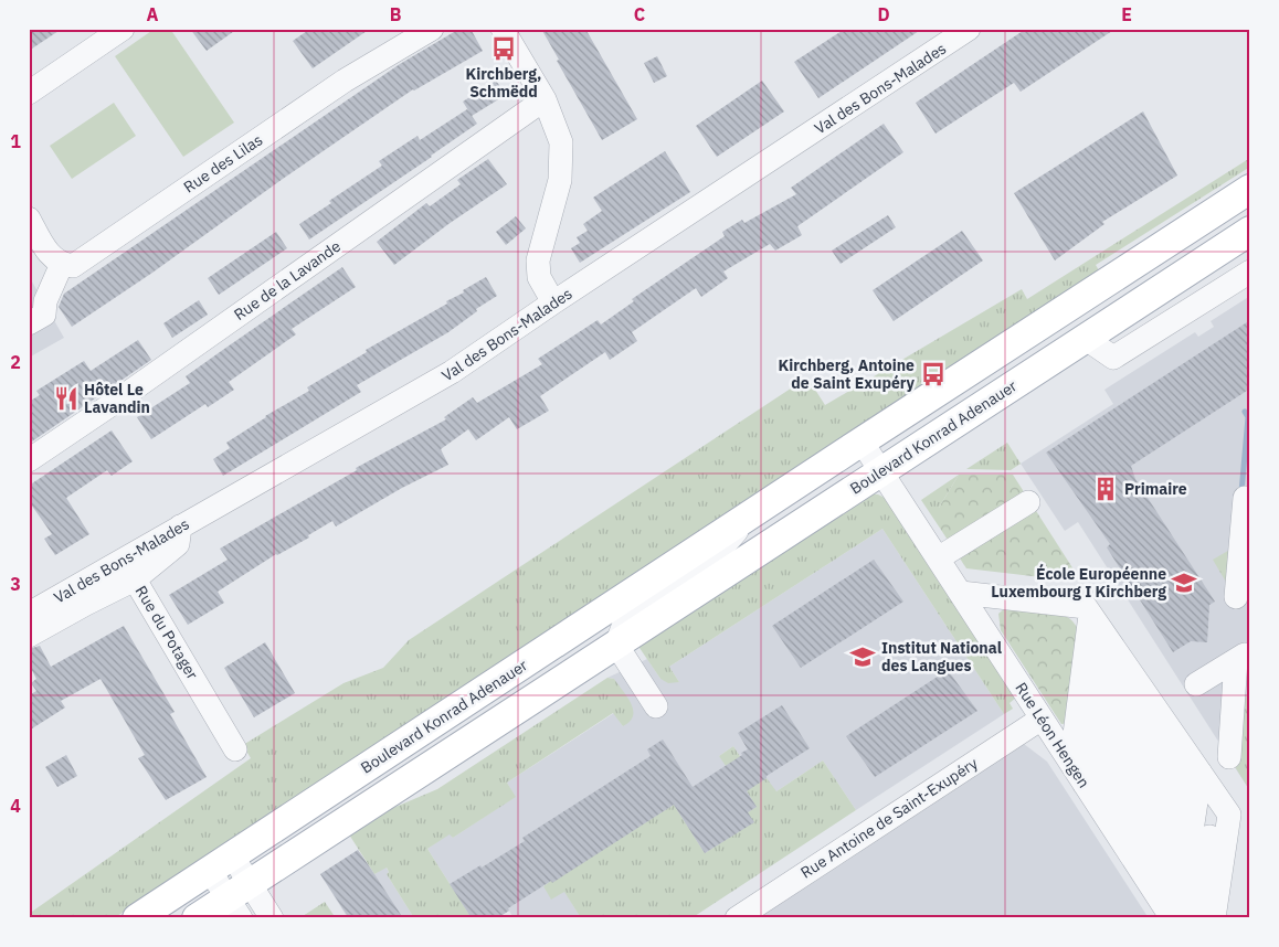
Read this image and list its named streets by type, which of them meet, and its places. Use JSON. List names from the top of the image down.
{
  "streets": {
    "main road": ["Boulevard Konrad Adenauer"],
    "street": [
      "Val des Bons-Malades",
      "Rue des Lilas",
      "Rue de la Lavande",
      "Rue du Potager",
      "Rue Léon Hengen",
      "Rue Antoine de Saint-Exupéry"
    ]
  },
  "crossings": [
    ["Val des Bons-Malades", "Rue du Potager"],
    ["Boulevard Konrad Adenauer", "Rue Léon Hengen"],
    ["Rue Léon Hengen", "Rue Antoine de Saint-Exupéry"]
  ],
  "places": {
    "bus stop": ["Kirchberg, Schmëdd", "Kirchberg, Antoine de Saint Exupéry"],
    "restaurant": ["Hôtel Le Lavandin"],
    "building": ["Primaire"],
    "school or university": ["École Européenne Luxembourg I Kirchberg", "Institut National des Langues"]
  },
  "grid": {
    "columns": [
      "A",
      "B",
      "C",
      "D",
      "E"
    ],
    "rows": [
      "1",
      "2",
      "3",
      "4"
    ]
  }
}
